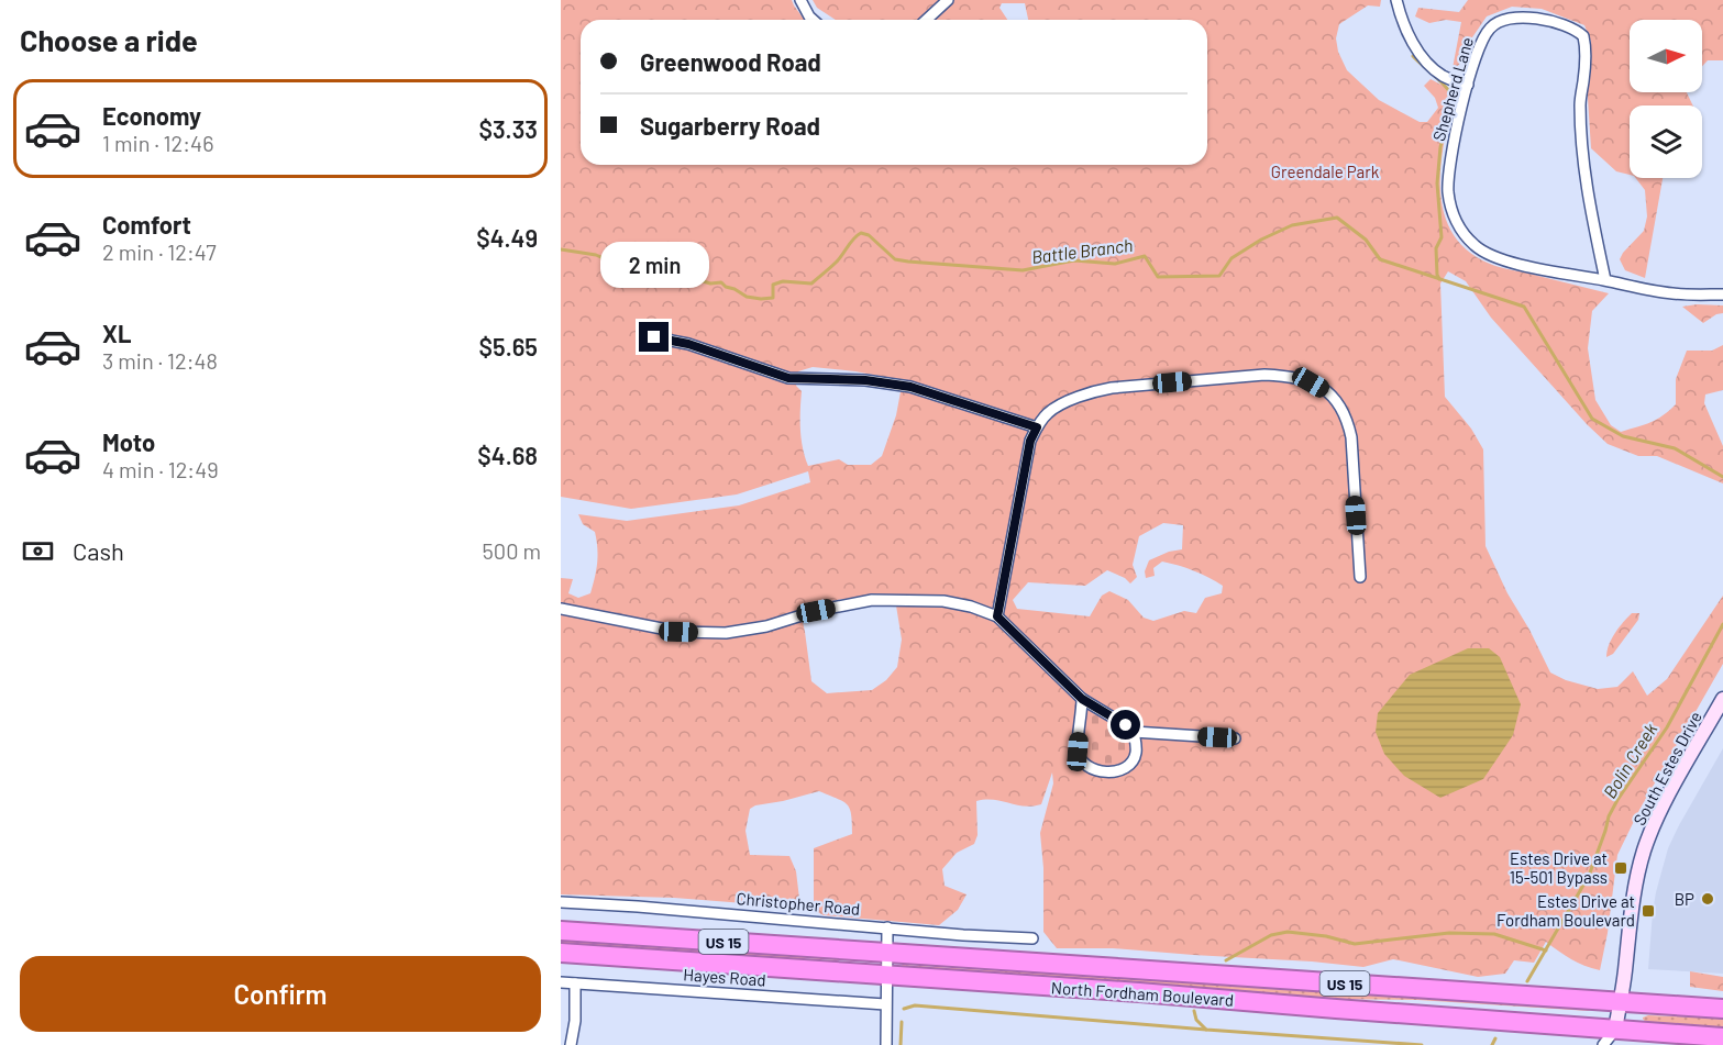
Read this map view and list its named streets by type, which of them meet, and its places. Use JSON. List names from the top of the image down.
{
  "streets": {
    "highway": ["US 15", "North Fordham Boulevard"],
    "main road": ["South Estes Drive"],
    "street": ["Shepherd Lane", "Christopher Road", "Hayes Road"]
  },
  "crossings": [
    ["South Estes Drive", "North Fordham Boulevard"]
  ],
  "water": ["Battle Branch", "Bolin Creek"],
  "parks": ["Greendale Park"],
  "places": {
    "transit": ["Estes Drive at 15-501 Bypass", "Estes Drive at Fordham Boulevard"],
    "other": ["BP"]
  },
  "north": "right",
  "page": {
    "heading": "Choose a ride",
    "banner": ["Greenwood Road", "Sugarberry Road"],
    "list": [
      {
        "name": "Economy",
        "note": "1 min · 12:46",
        "value": "$3.33"
      },
      {
        "name": "Comfort",
        "note": "2 min · 12:47",
        "value": "$4.49"
      },
      {
        "name": "XL",
        "note": "3 min · 12:48",
        "value": "$5.65"
      },
      {
        "name": "Moto",
        "note": "4 min · 12:49",
        "value": "$4.68"
      }
    ],
    "bubble": "2 min",
    "pay": ["Cash", "500 m"],
    "buttons": "Confirm"
  }
}
